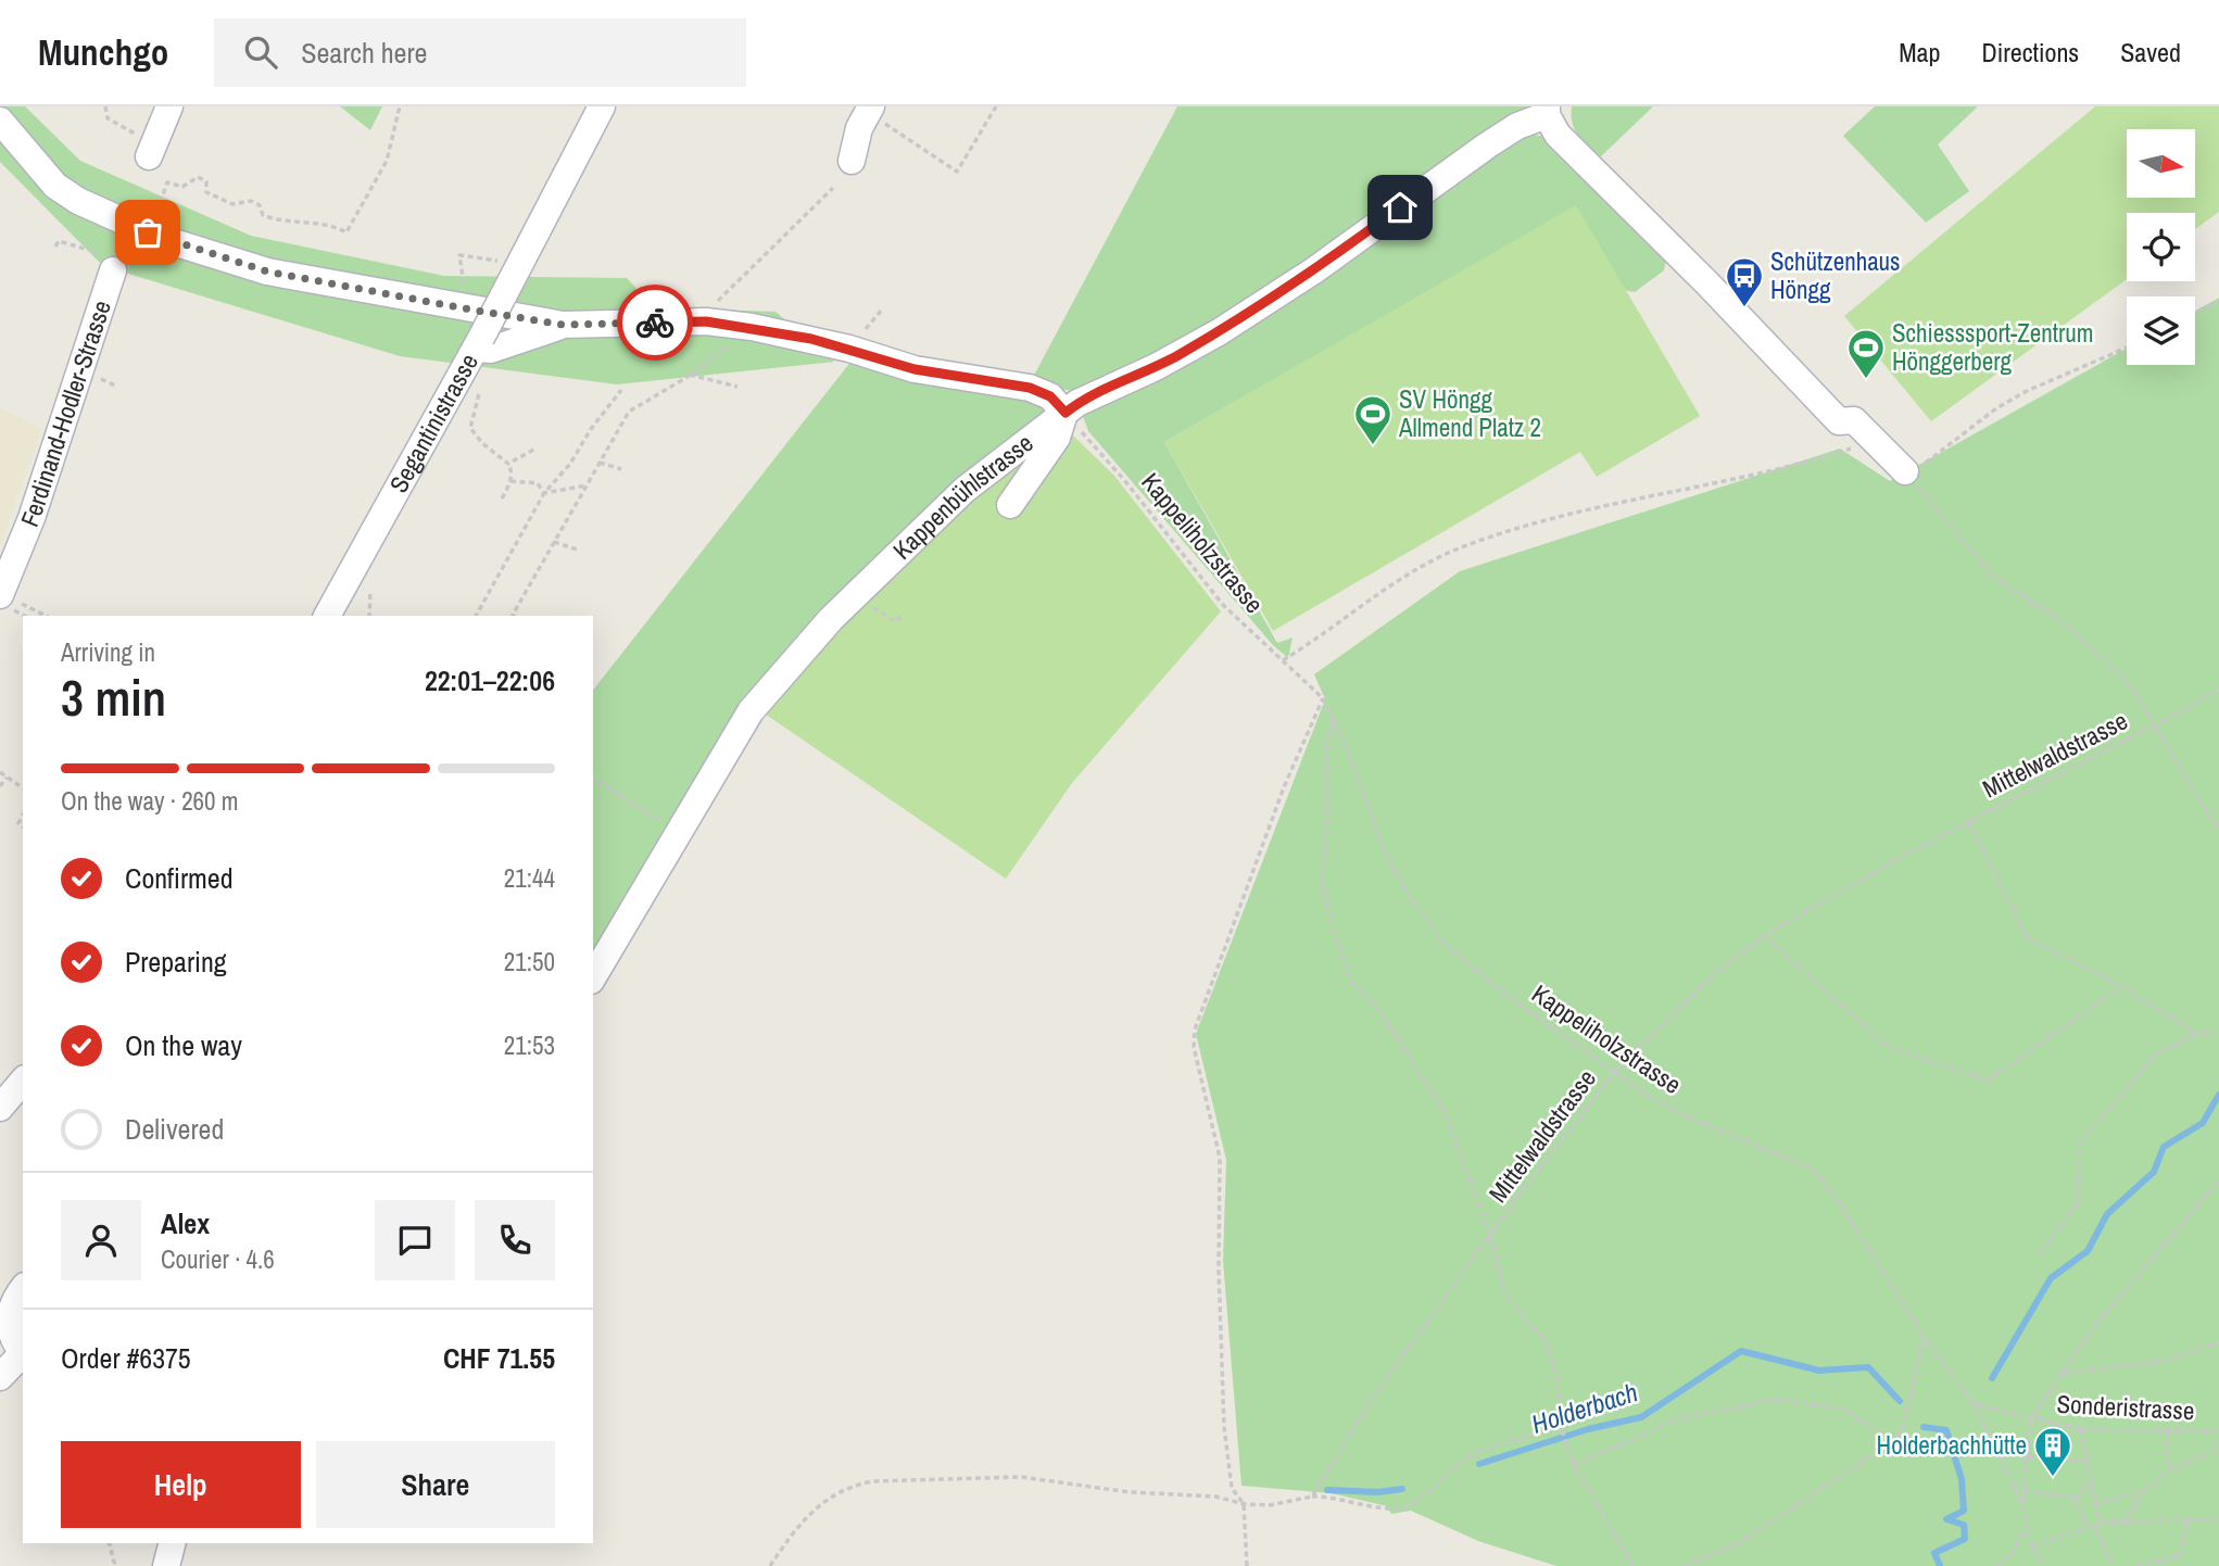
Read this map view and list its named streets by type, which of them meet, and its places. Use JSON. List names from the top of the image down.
{
  "streets": {
    "street": ["Ferdinand-Hodler-Strasse", "Segantinistrasse", "Kappenbühlstrasse"],
    "path": ["Kappeliholzstrasse", "Mittelwaldstrasse", "Sonderistrasse"]
  },
  "crossings": [
    ["Kappenbühlstrasse", "Kappeliholzstrasse"],
    ["Kappeliholzstrasse", "Mittelwaldstrasse"]
  ],
  "water": ["Holderbach"],
  "places": {
    "bus stop": ["Schützenhaus Höngg"],
    "sports": ["Schiesssport-Zentrum Hönggerberg", "SV Höngg Allmend Platz 2"],
    "building": ["Holderbachhütte"]
  },
  "north": "right",
  "page": {
    "header": "Munchgo",
    "search": "Search here",
    "nav": ["Map", "Directions", "Saved"],
    "heading": ["3 min", "Arriving in", "22:01–22:06"],
    "panel": [
      "Alex",
      "Courier · 4.6",
      "Order #6375",
      "CHF 71.55"
    ],
    "bar": "On the way · 260 m",
    "list": [
      ["Confirmed", "21:44"],
      ["Preparing", "21:50"],
      ["On the way", "21:53"],
      "Delivered"
    ],
    "buttons": ["Help", "Share"]
  }
}
